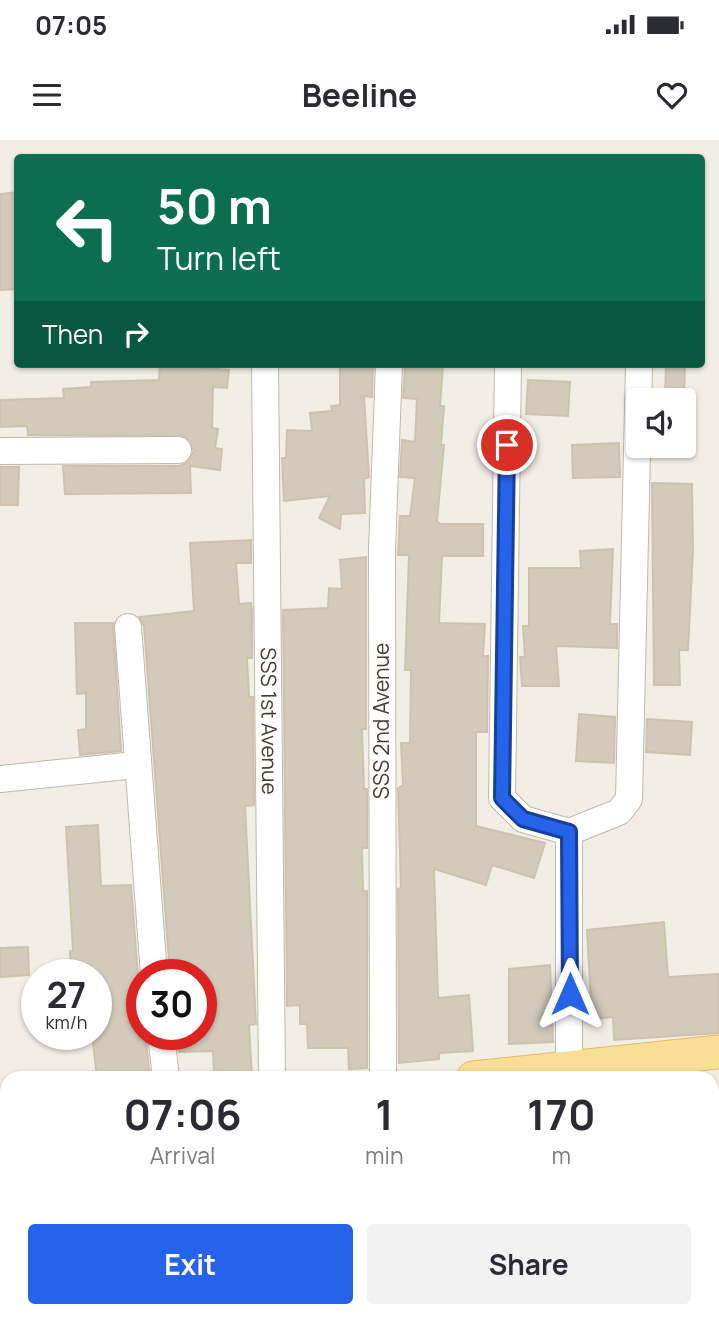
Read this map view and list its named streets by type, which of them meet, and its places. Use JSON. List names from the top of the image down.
{
  "streets": {
    "street": ["SSS 1st Avenue", "SSS 2nd Avenue"]
  },
  "page": {
    "status": "07:05",
    "header": "Beeline",
    "turn": ["50 m", "Turn left"],
    "then": "Then",
    "speed": "27 km/h",
    "limit": "30",
    "eta": [
      "07:06",
      "Arrival",
      "1",
      "min",
      "170",
      "m"
    ],
    "buttons": ["Exit", "Share"]
  }
}
